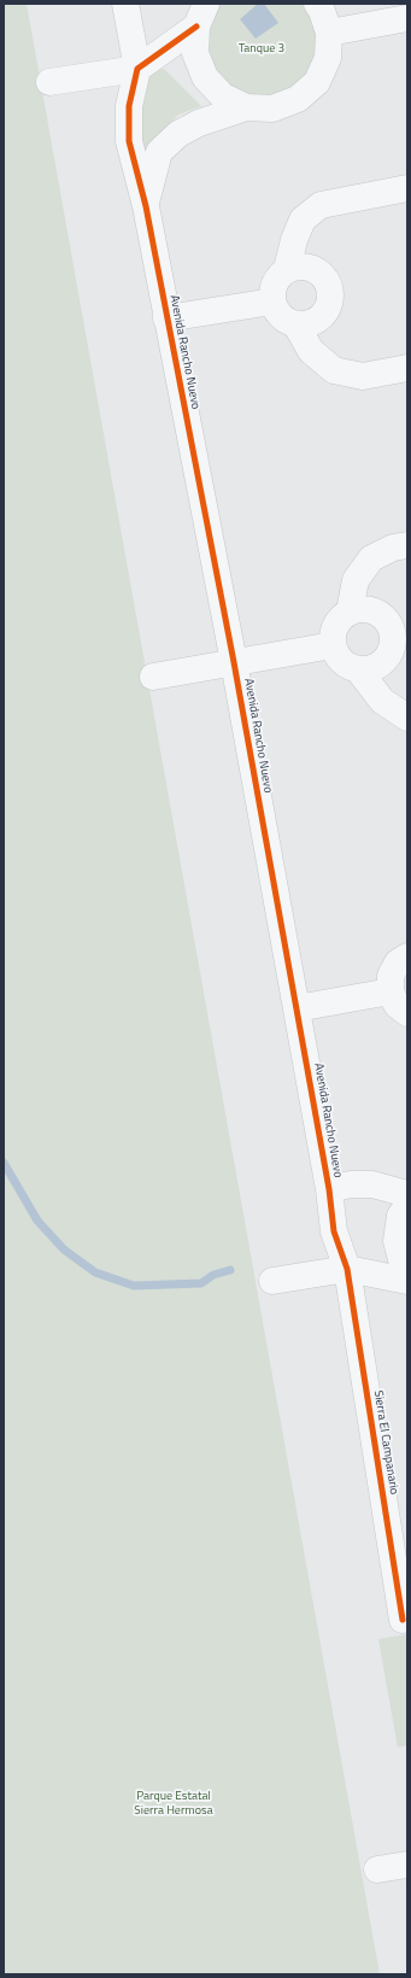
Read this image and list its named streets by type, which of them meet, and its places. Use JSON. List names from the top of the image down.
{
  "streets": {
    "street": ["Avenida Rancho Nuevo", "Sierra El Campanario"]
  },
  "crossings": [
    ["Avenida Rancho Nuevo", "Sierra El Campanario"]
  ],
  "parks": ["Tanque 3", "Parque Estatal Sierra Hermosa"]
}
